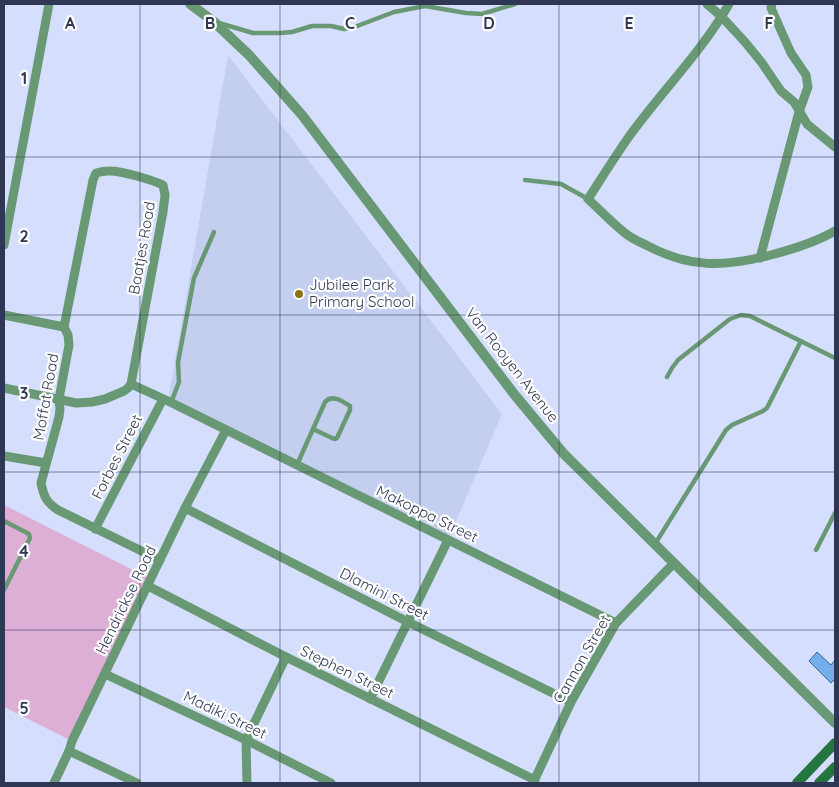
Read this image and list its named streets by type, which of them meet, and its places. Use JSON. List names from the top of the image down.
{
  "streets": {
    "street": [
      "Baatjes Road",
      "Van Rooyen Avenue",
      "Moffat Road",
      "Forbes Street",
      "Makoppa Street",
      "Dlamini Street",
      "Hendrickse Road",
      "Cannon Street",
      "Stephen Street",
      "Madiki Street"
    ]
  },
  "crossings": [
    ["Baatjes Road", "Moffat Road"],
    ["Baatjes Road", "Makoppa Street"],
    ["Van Rooyen Avenue", "Cannon Street"],
    ["Moffat Road", "Forbes Street"],
    ["Moffat Road", "Hendrickse Road"],
    ["Forbes Street", "Makoppa Street"],
    ["Makoppa Street", "Hendrickse Road"],
    ["Makoppa Street", "Cannon Street"],
    ["Dlamini Street", "Hendrickse Road"],
    ["Dlamini Street", "Cannon Street"],
    ["Hendrickse Road", "Stephen Street"],
    ["Hendrickse Road", "Madiki Street"],
    ["Cannon Street", "Stephen Street"]
  ],
  "places": ["Jubilee Park Primary School"],
  "grid": {
    "columns": [
      "A",
      "B",
      "C",
      "D",
      "E",
      "F"
    ],
    "rows": [
      "1",
      "2",
      "3",
      "4",
      "5"
    ]
  }
}
